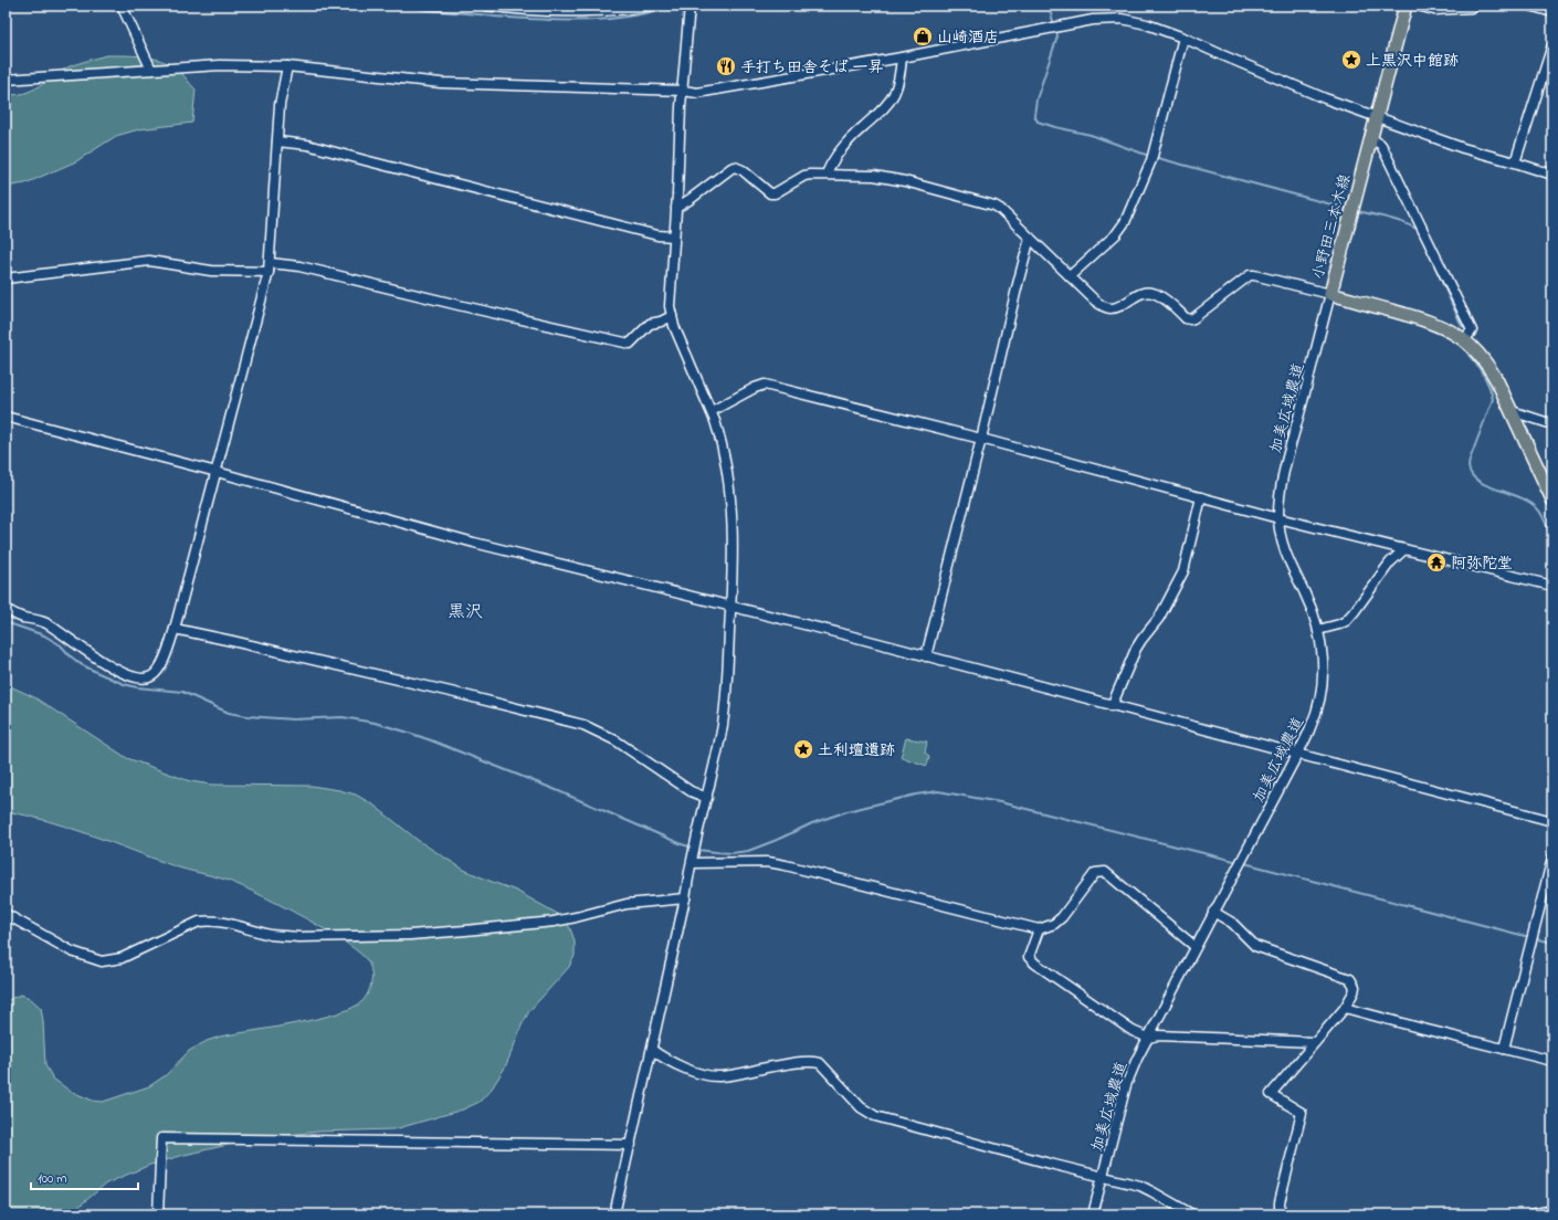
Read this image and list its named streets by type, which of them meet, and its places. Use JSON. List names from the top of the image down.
{
  "streets": {
    "main road": ["小野田三本木線"],
    "street": ["加美広域農道"]
  },
  "crossings": [
    ["小野田三本木線", "加美広域農道"]
  ],
  "districts": ["黒沢"],
  "places": {
    "shop": ["山崎酒店"],
    "place": ["上黒沢中館跡", "土利壇遺跡"],
    "restaurant": ["手打ち田舎そば 一昇"],
    "temple": ["阿弥陀堂"]
  },
  "scale_bar": "100 m"
}
